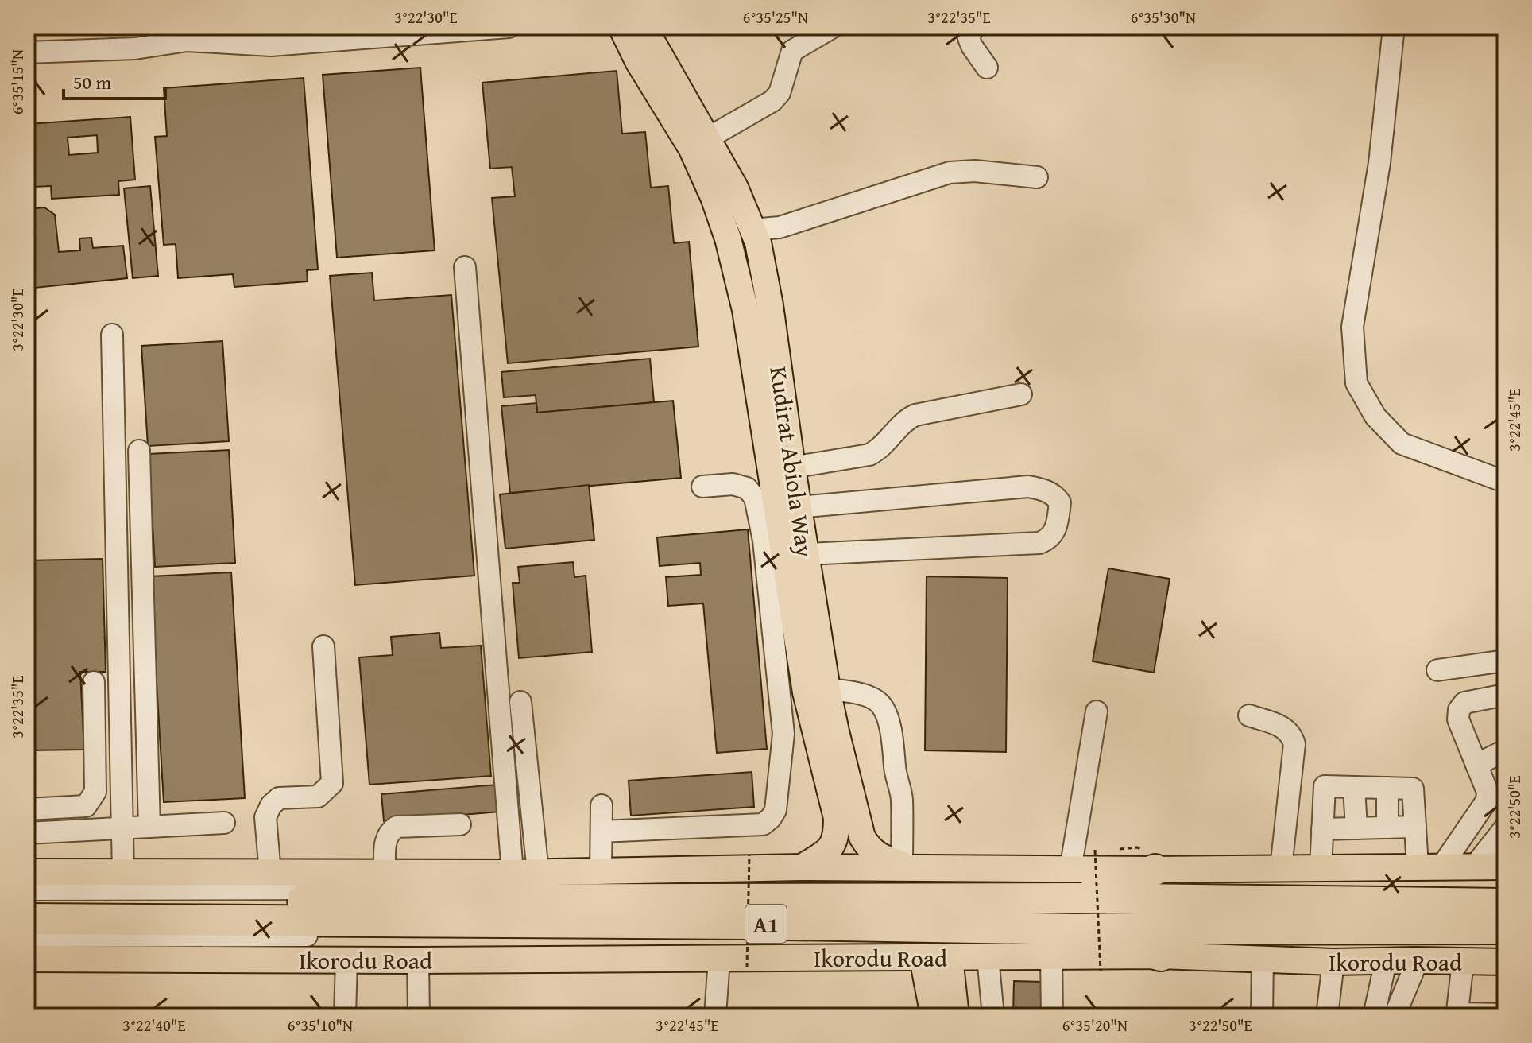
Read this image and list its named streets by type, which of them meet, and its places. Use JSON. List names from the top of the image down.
{
  "streets": {
    "highway": ["A1", "Ikorodu Road"],
    "main road": ["Kudirat Abiola Way"]
  },
  "scale_bar": "50 m",
  "coordinates": [
    "3°22'30\"E",
    "6°35'25\"N",
    "3°22'35\"E",
    "6°35'30\"N",
    "6°35'15\"N",
    "3°22'45\"E",
    "3°22'50\"E",
    "3°22'40\"E",
    "6°35'10\"N",
    "6°35'20\"N"
  ]
}
